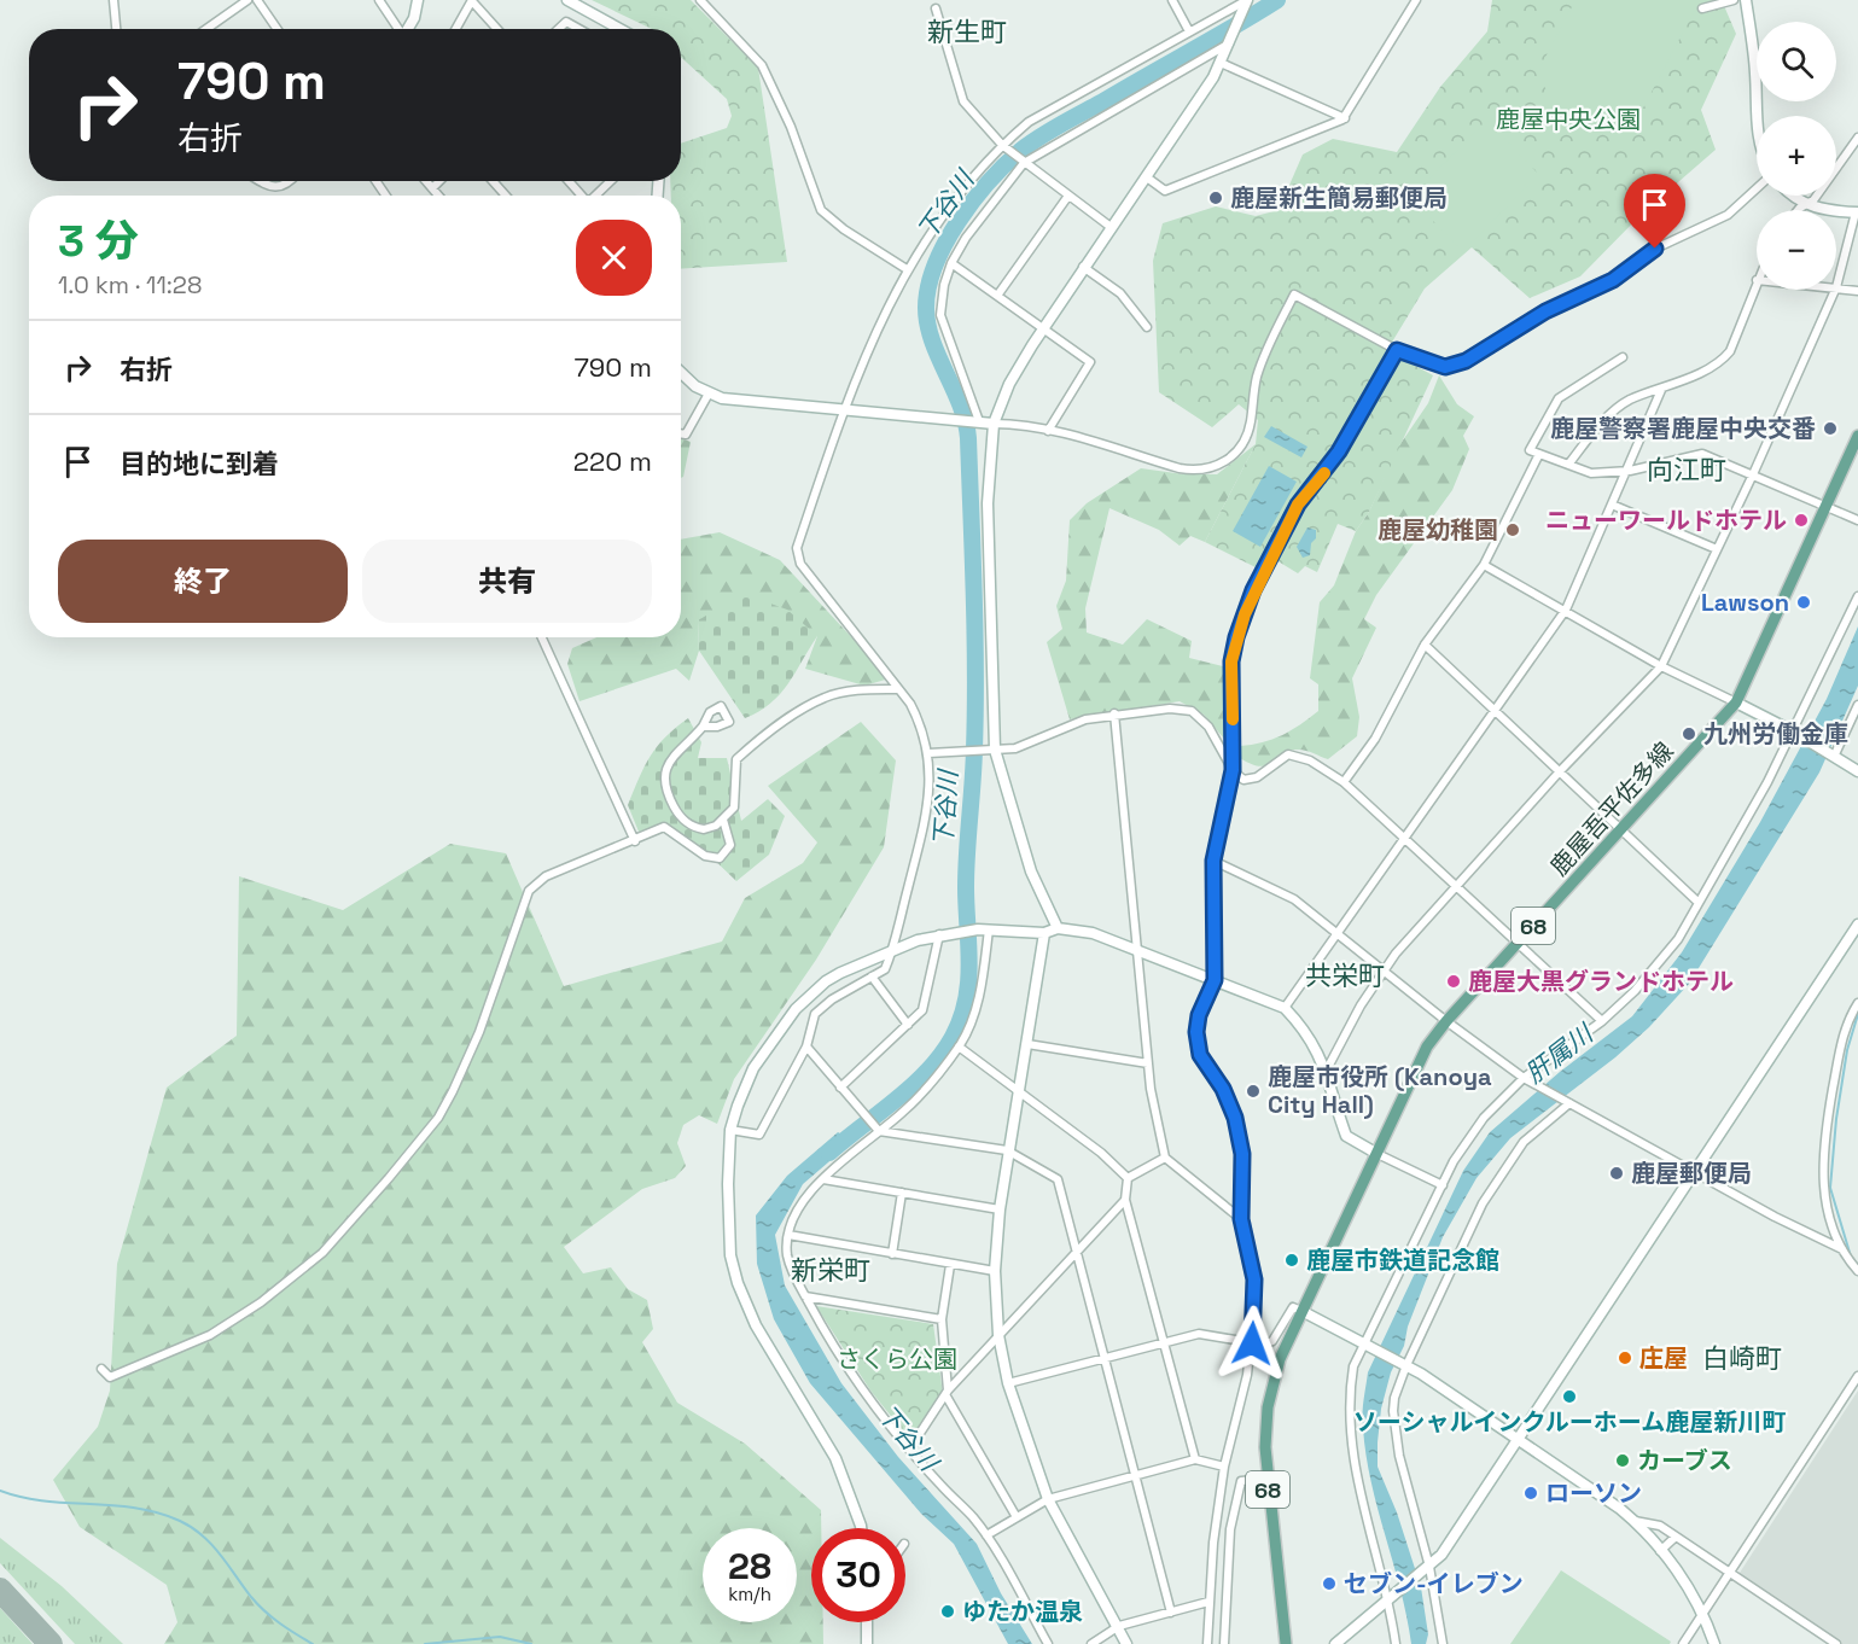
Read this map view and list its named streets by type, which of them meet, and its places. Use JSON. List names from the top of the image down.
{
  "streets": {
    "main road": ["鹿屋吾平佐多線", "68"]
  },
  "districts": [
    "新生町",
    "向江町",
    "共栄町",
    "新栄町",
    "白崎町"
  ],
  "water": ["下谷川", "肝属川"],
  "parks": ["鹿屋中央公園", "さくら公園"],
  "places": [
    "鹿屋新生簡易郵便局",
    "鹿屋警察署鹿屋中央交番",
    "ニューワールドホテル",
    "鹿屋幼稚園",
    "Lawson",
    "九州労働金庫",
    "鹿屋大黒グランドホテル",
    "鹿屋市役所 (Kanoya City Hall)",
    "鹿屋郵便局",
    "鹿屋市鉄道記念館",
    "庄屋",
    "ソーシャルインクルーホーム鹿屋新川町",
    "カーブス",
    "ローソン",
    "セブン-イレブン",
    "ゆたか温泉"
  ],
  "page": {
    "map_buttons": ["+", "−"],
    "turn": ["790 m", "右折"],
    "heading": ["3 分", "1.0 km · 11:28"],
    "list": [
      {
        "name": "右折",
        "value": "790 m"
      },
      {
        "name": "目的地に到着",
        "value": "220 m"
      }
    ],
    "buttons": ["終了", "共有"],
    "speed": "28 km/h",
    "limit": "30"
  }
}
